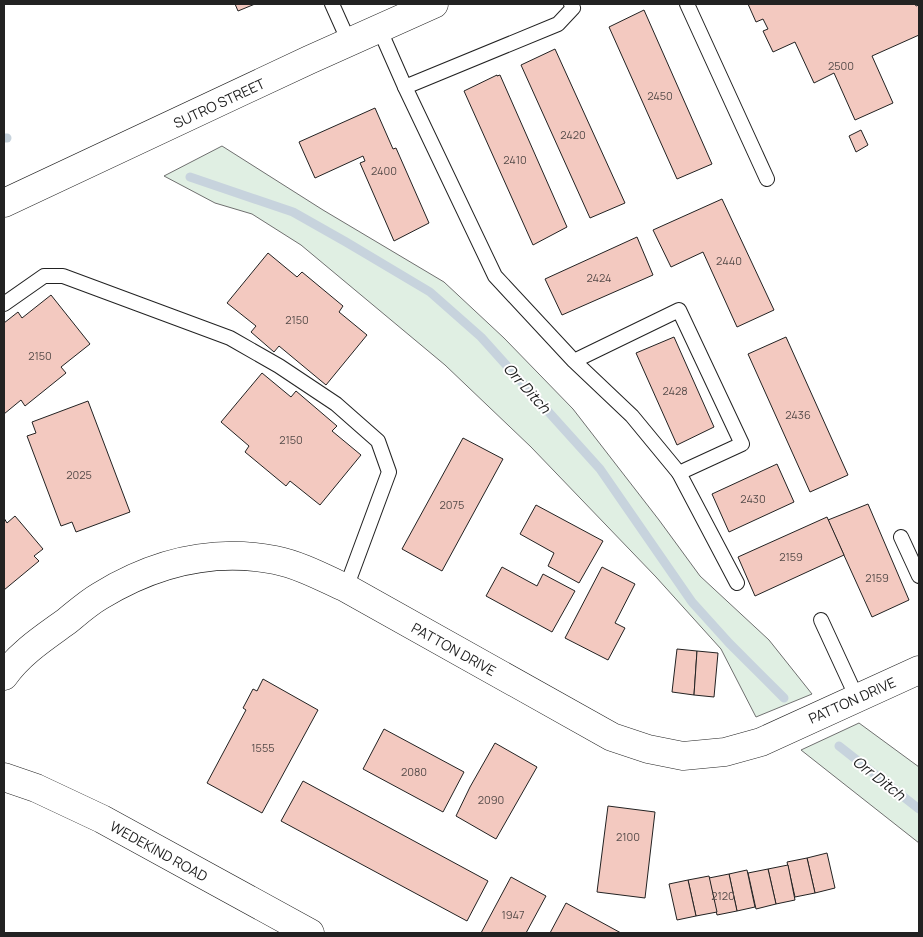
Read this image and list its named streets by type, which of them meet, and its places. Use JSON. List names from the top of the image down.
{
  "streets": {
    "street": ["SUTRO STREET", "PATTON DRIVE", "WEDEKIND ROAD"]
  },
  "water": ["Orr Ditch"],
  "house_numbers": [
    "2500",
    "2450",
    "2420",
    "2410",
    "2400",
    "2440",
    "2424",
    "2150",
    "2150",
    "2428",
    "2436",
    "2150",
    "2025",
    "2430",
    "2075",
    "2159",
    "2159",
    "1555",
    "2080",
    "2090",
    "2100",
    "2120",
    "1947"
  ]
}
